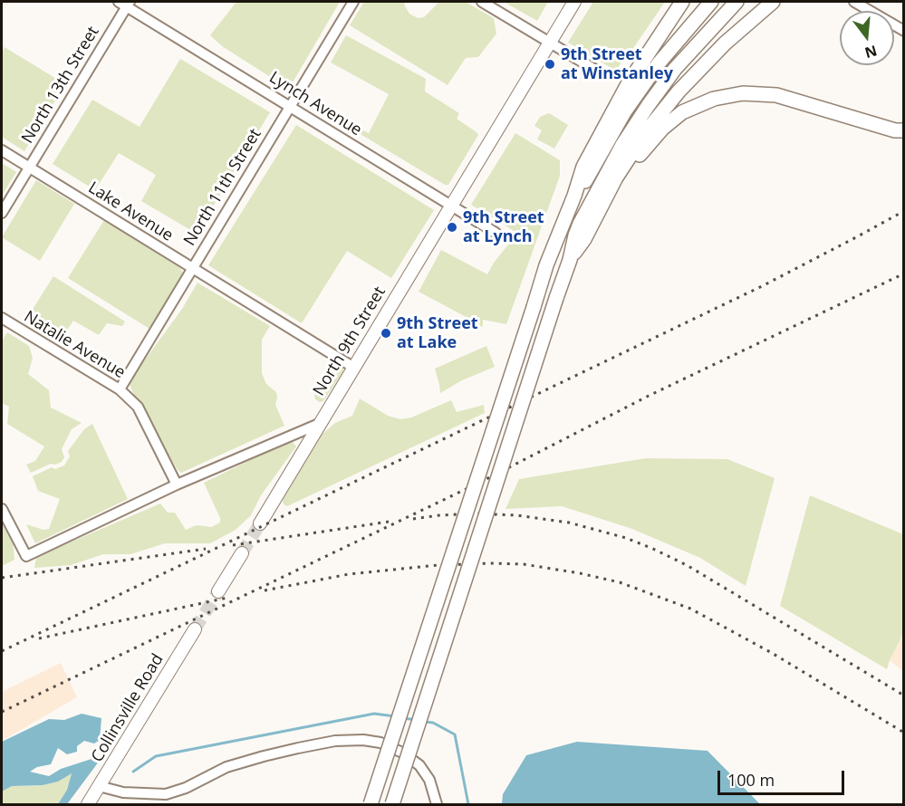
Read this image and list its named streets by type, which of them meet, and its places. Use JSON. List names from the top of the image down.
{
  "streets": {
    "main road": ["North 9th Street", "Collinsville Road"],
    "street": [
      "North 13th Street",
      "Lynch Avenue",
      "North 11th Street",
      "Lake Avenue",
      "Natalie Avenue"
    ]
  },
  "crossings": [
    ["North 13th Street", "Lynch Avenue"],
    ["North 13th Street", "Lake Avenue"],
    ["Lynch Avenue", "North 11th Street"],
    ["Lynch Avenue", "North 9th Street"],
    ["North 11th Street", "Lake Avenue"],
    ["North 11th Street", "Natalie Avenue"],
    ["Lake Avenue", "North 9th Street"]
  ],
  "places": ["9th Street at Winstanley", "9th Street at Lynch", "9th Street at Lake"],
  "scale_bar": "100 m",
  "north": "bottom"
}
